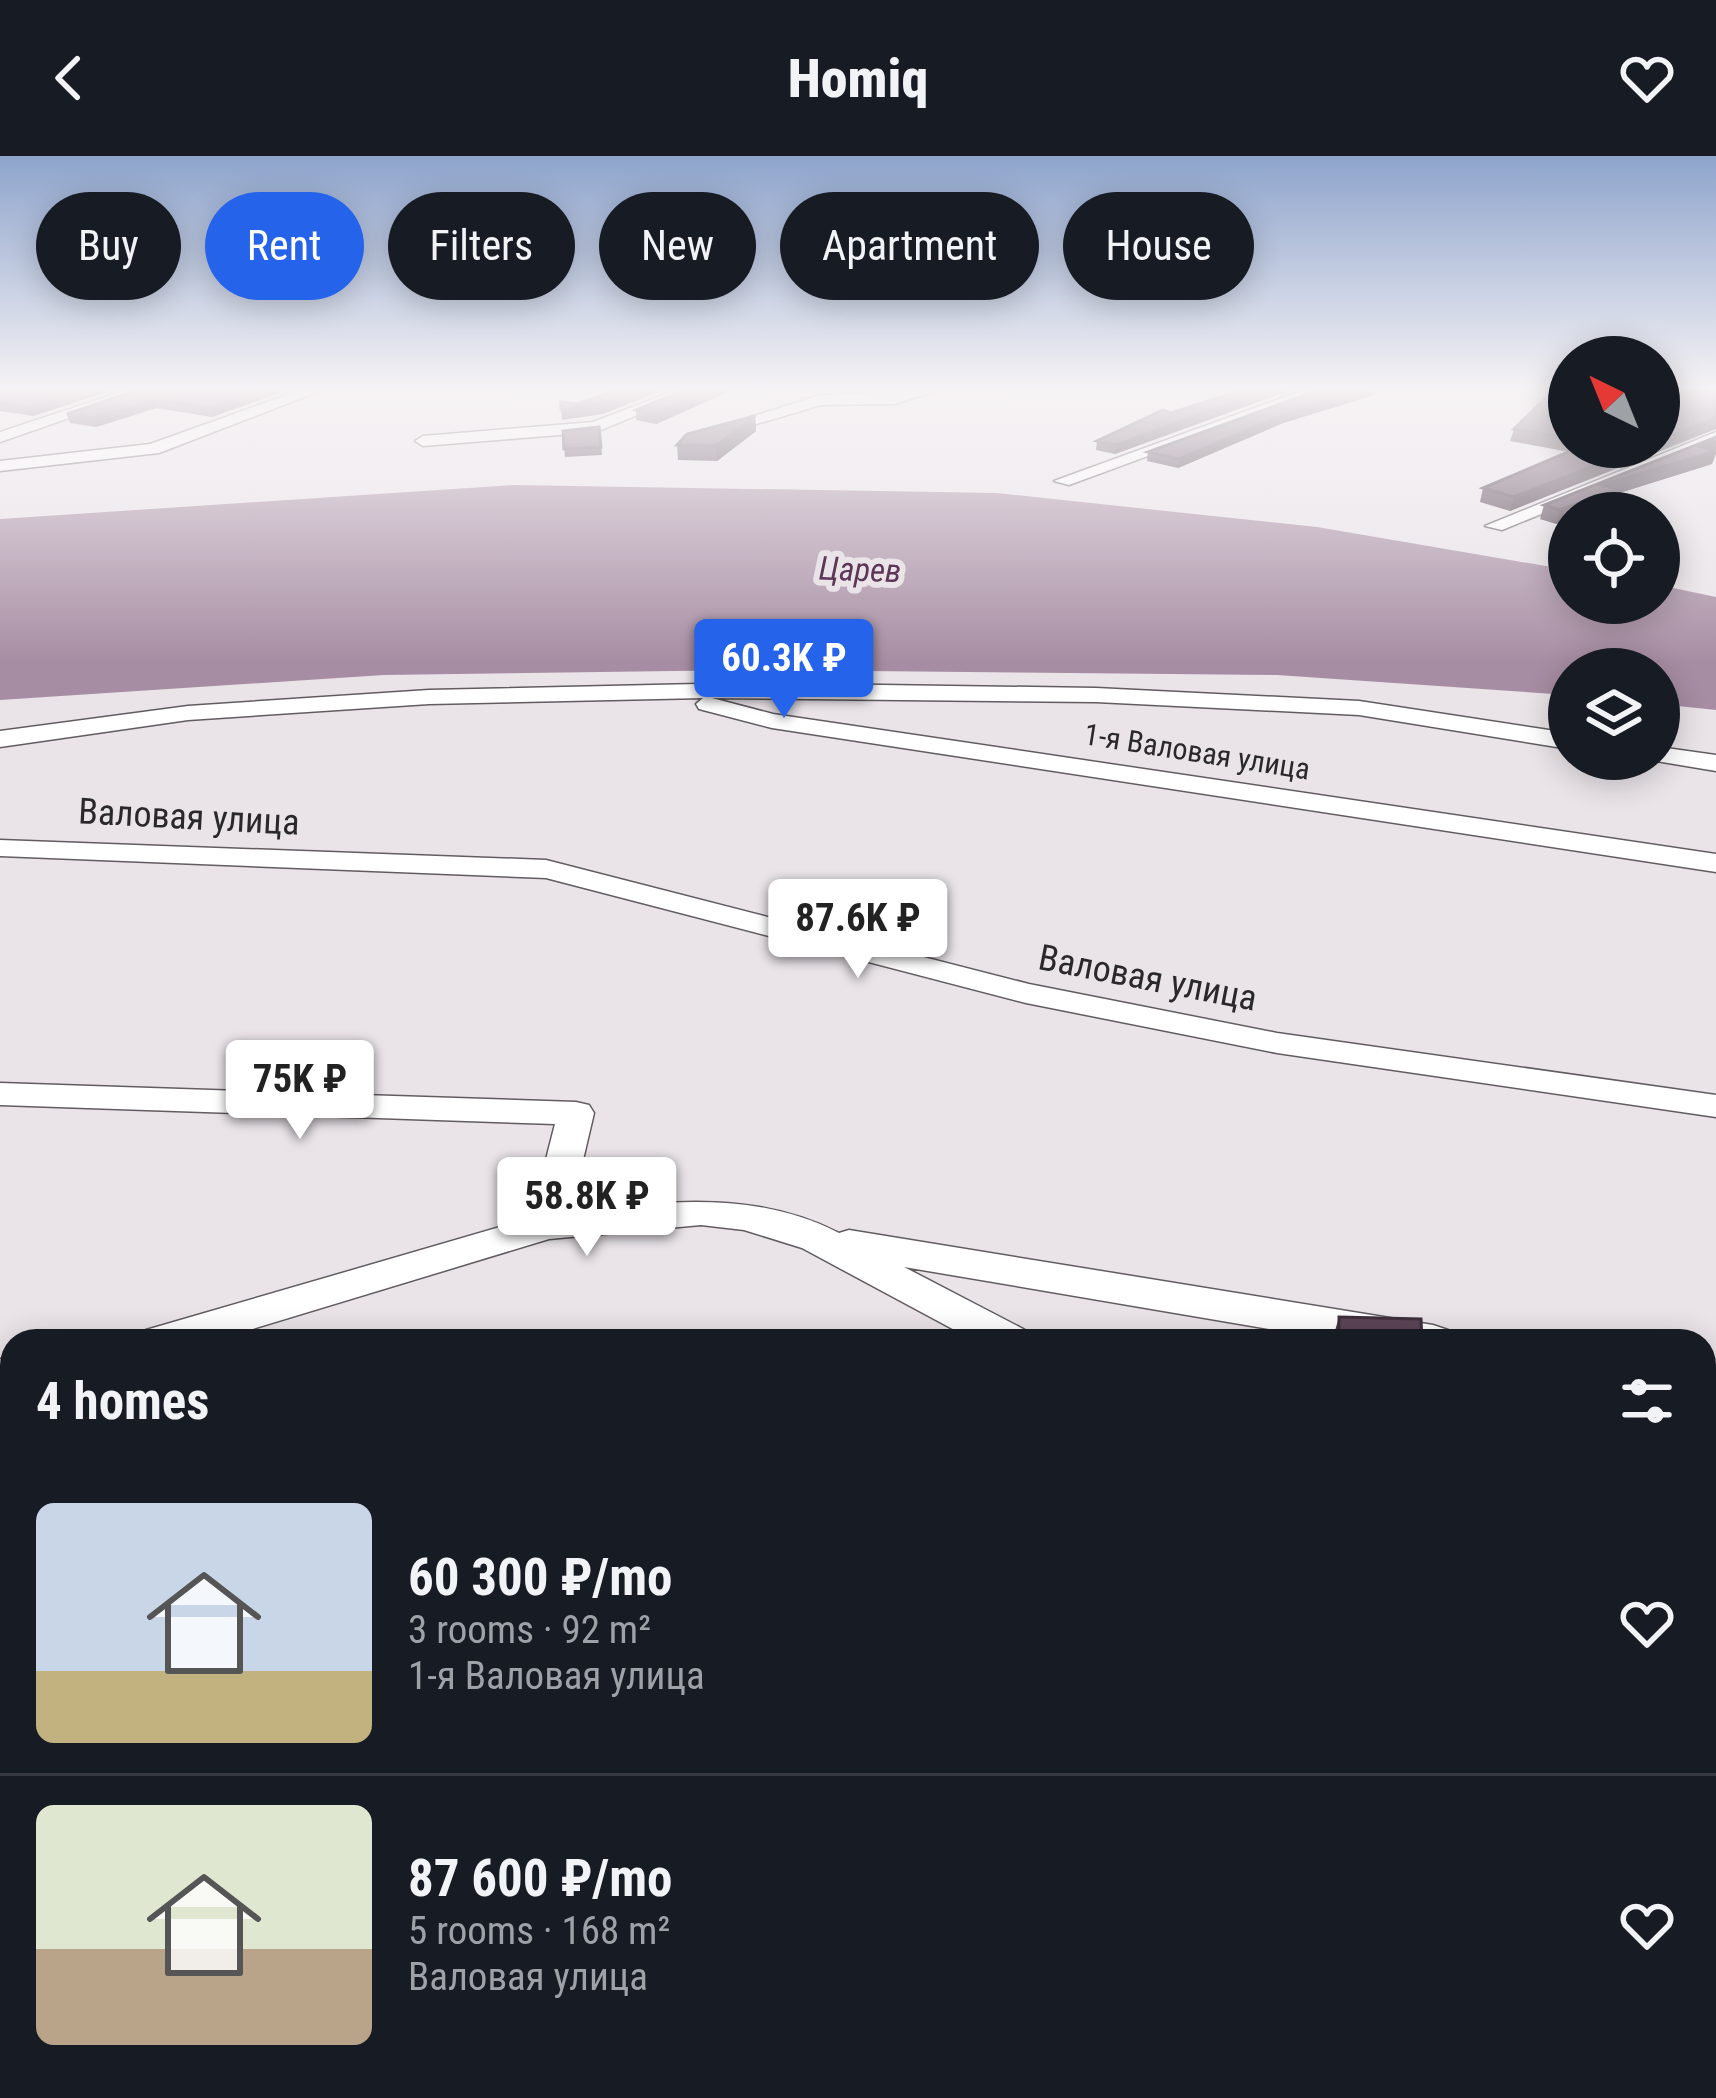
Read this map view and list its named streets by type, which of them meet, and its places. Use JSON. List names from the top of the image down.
{
  "streets": {
    "street": ["1-я Валовая улица", "Валовая улица"]
  },
  "water": ["Царев"],
  "north": "top left",
  "page": {
    "header": "Homiq",
    "chip": [
      "Buy",
      "Rent",
      "Filters",
      "New",
      "Apartment",
      "House"
    ],
    "price": [
      "60.3K ₽",
      "87.6K ₽",
      "75K ₽",
      "58.8K ₽"
    ],
    "heading": "4 homes",
    "list": [
      {
        "name": "60 300 ₽/mo",
        "note": "3 rooms · 92 m² · 1-я Валовая улица"
      },
      {
        "name": "87 600 ₽/mo",
        "note": "5 rooms · 168 m² · Валовая улица"
      }
    ]
  }
}
